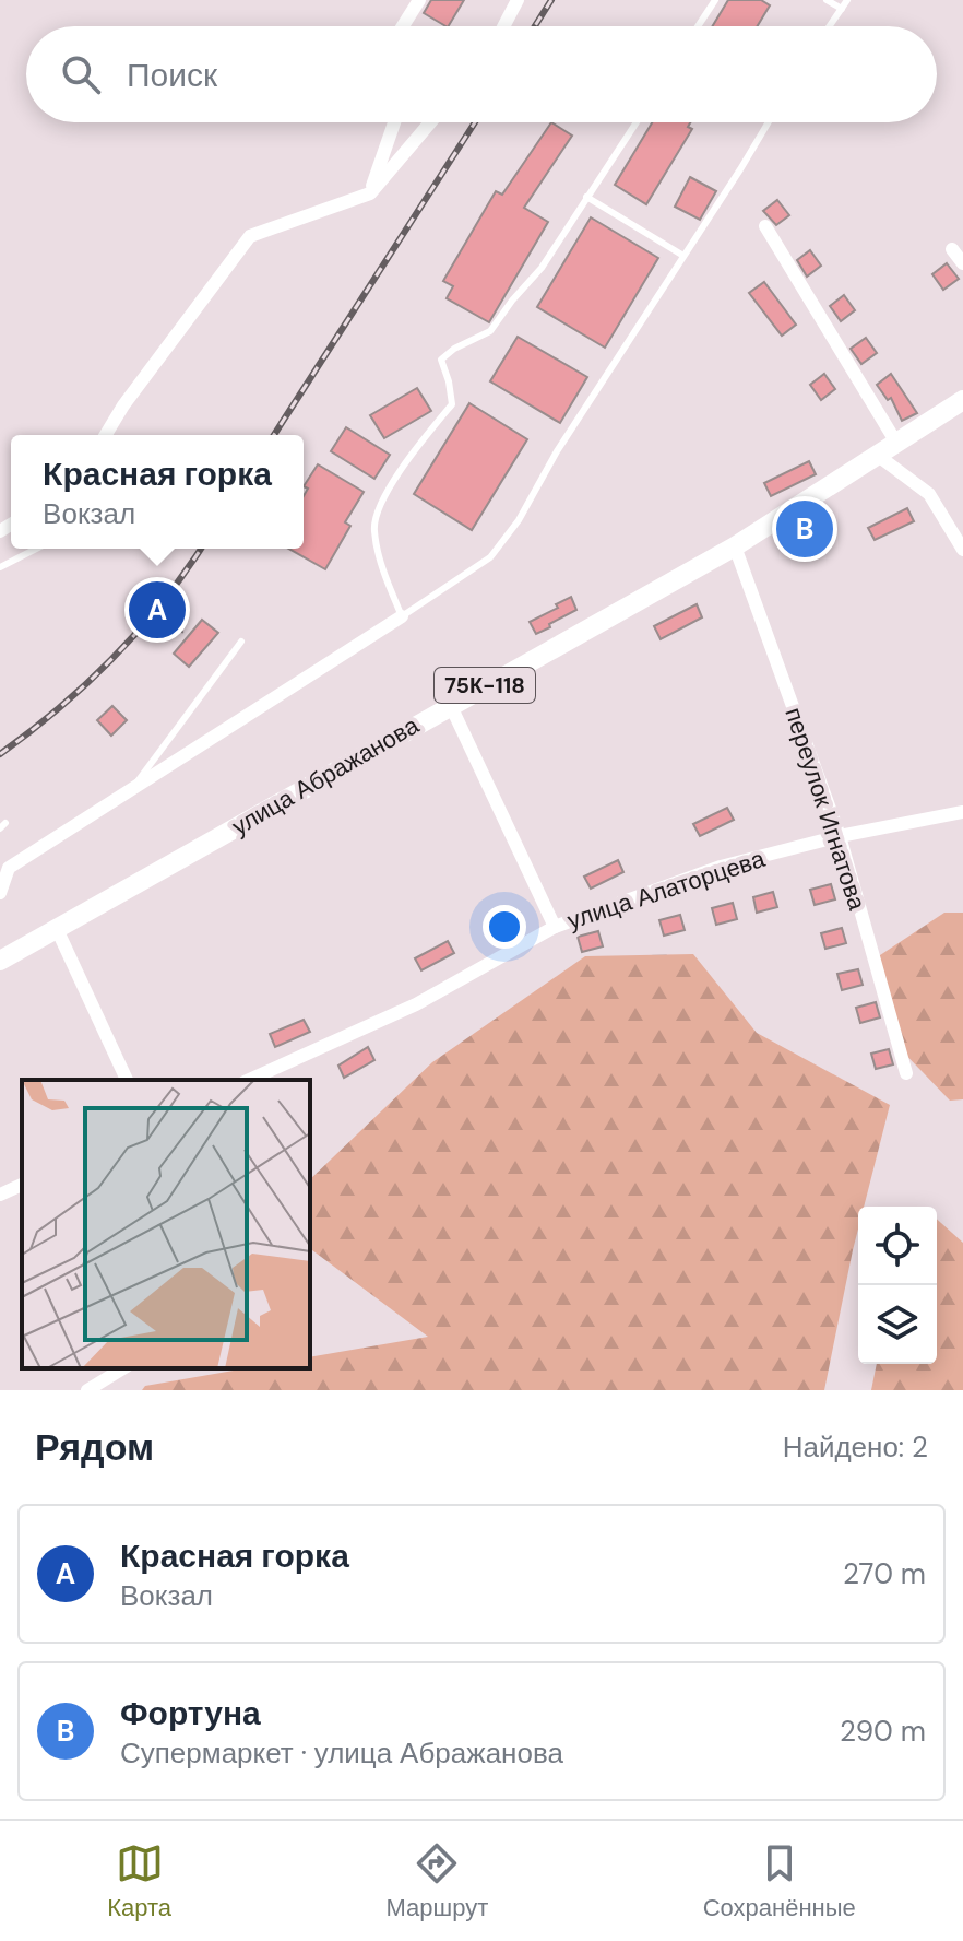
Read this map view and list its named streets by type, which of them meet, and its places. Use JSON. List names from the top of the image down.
{
  "streets": {
    "main road": ["75К-118", "улица Абражанова"],
    "street": ["переулок Игнатова", "улица Алаторцева"]
  },
  "crossings": [
    ["улица Абражанова", "переулок Игнатова"],
    ["переулок Игнатова", "улица Алаторцева"]
  ],
  "page": {
    "search": "Поиск",
    "popup": ["Красная горка", "Вокзал"],
    "pins": ["B", "A"],
    "heading": ["Рядом", "Найдено: 2"],
    "list": [
      {
        "mark": "A",
        "name": "Красная горка",
        "note": "Вокзал",
        "value": "270 m"
      },
      {
        "mark": "B",
        "name": "Фортуна",
        "note": "Супермаркет · улица Абражанова",
        "value": "290 m"
      }
    ],
    "nav": ["Карта", "Маршрут", "Сохранённые"]
  }
}
